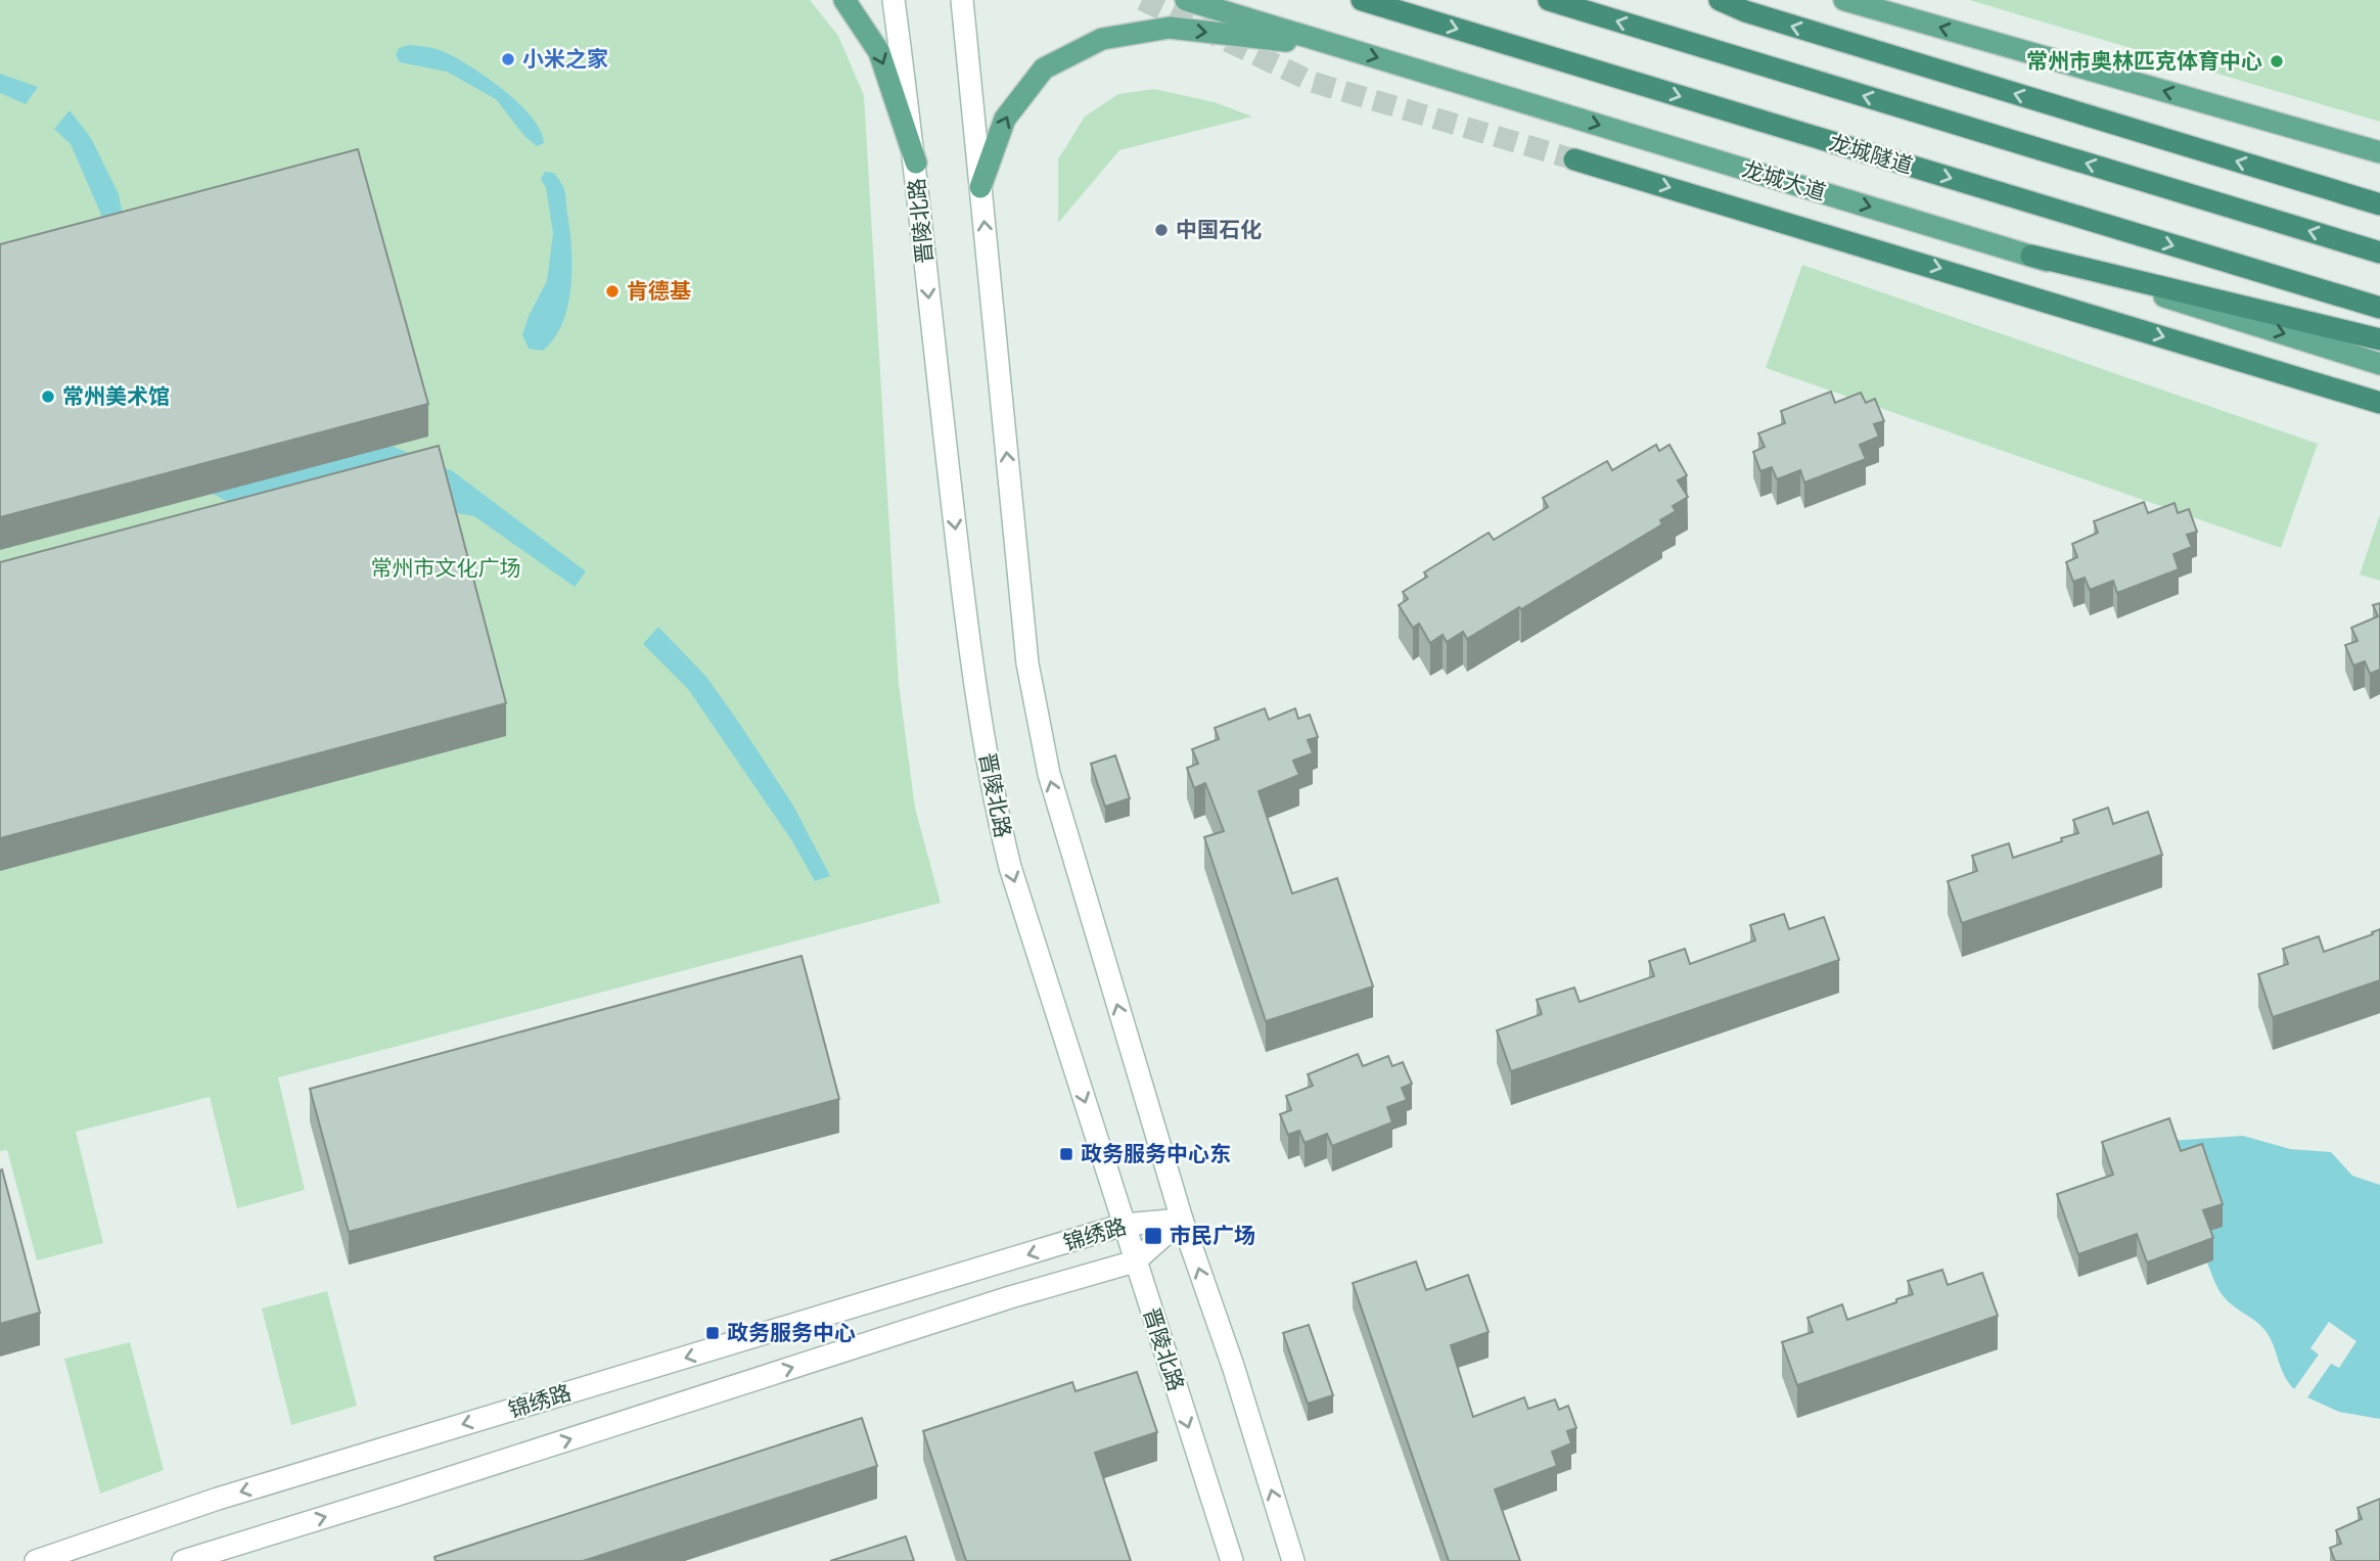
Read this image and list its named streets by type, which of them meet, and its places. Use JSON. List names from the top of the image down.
{
  "streets": {
    "highway": ["龙城隧道"],
    "main road": ["龙城大道", "晋陵北路", "锦绣路"]
  },
  "crossings": [
    ["晋陵北路", "锦绣路"]
  ],
  "one_way": ["龙城大道"],
  "parks": ["常州市文化广场"],
  "places": {
    "other": [
      "小米之家",
      "常州市奥林匹克体育中心",
      "中国石化",
      "肯德基",
      "常州美术馆"
    ],
    "transit": ["政务服务中心东", "市民广场", "政务服务中心"]
  }
}
